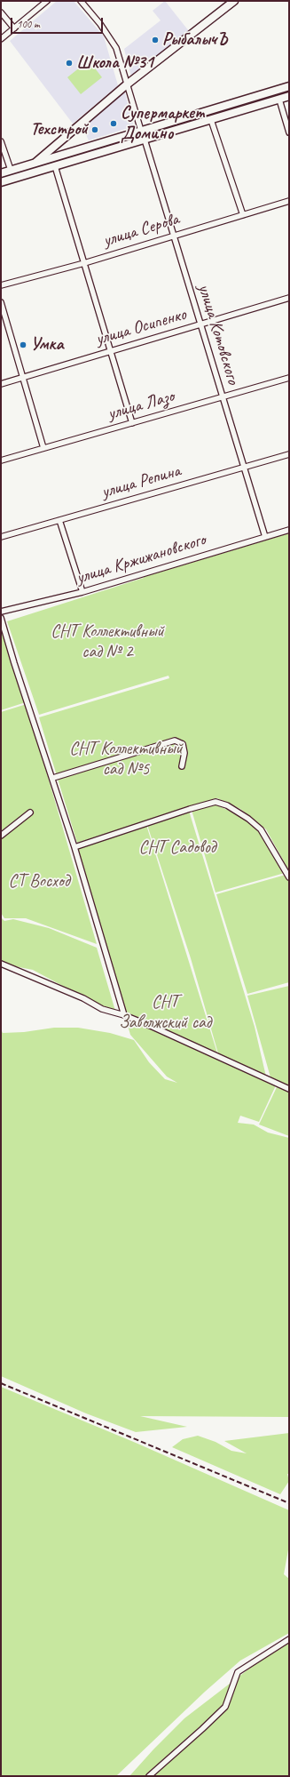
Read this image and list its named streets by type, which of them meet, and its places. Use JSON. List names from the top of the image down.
{
  "streets": {
    "street": [
      "улица Серова",
      "улица Осипенко",
      "улица Котовского",
      "улица Лазо",
      "улица Репина",
      "улица Кржижановского"
    ]
  },
  "crossings": [
    ["улица Серова", "улица Котовского"],
    ["улица Осипенко", "улица Котовского"],
    ["улица Котовского", "улица Лазо"],
    ["улица Котовского", "улица Репина"],
    ["улица Котовского", "улица Кржижановского"]
  ],
  "parks": [
    "СНТ Коллективный сад № 2",
    "СНТ Коллективный сад №5",
    "СНТ Садовод",
    "СТ Восход",
    "СНТ Заволжский сад"
  ],
  "places": [
    "РыбалычЪ",
    "Школа №31",
    "Супермаркет Домино",
    "Техстрой",
    "Умка"
  ],
  "scale_bar": "100 m"
}
